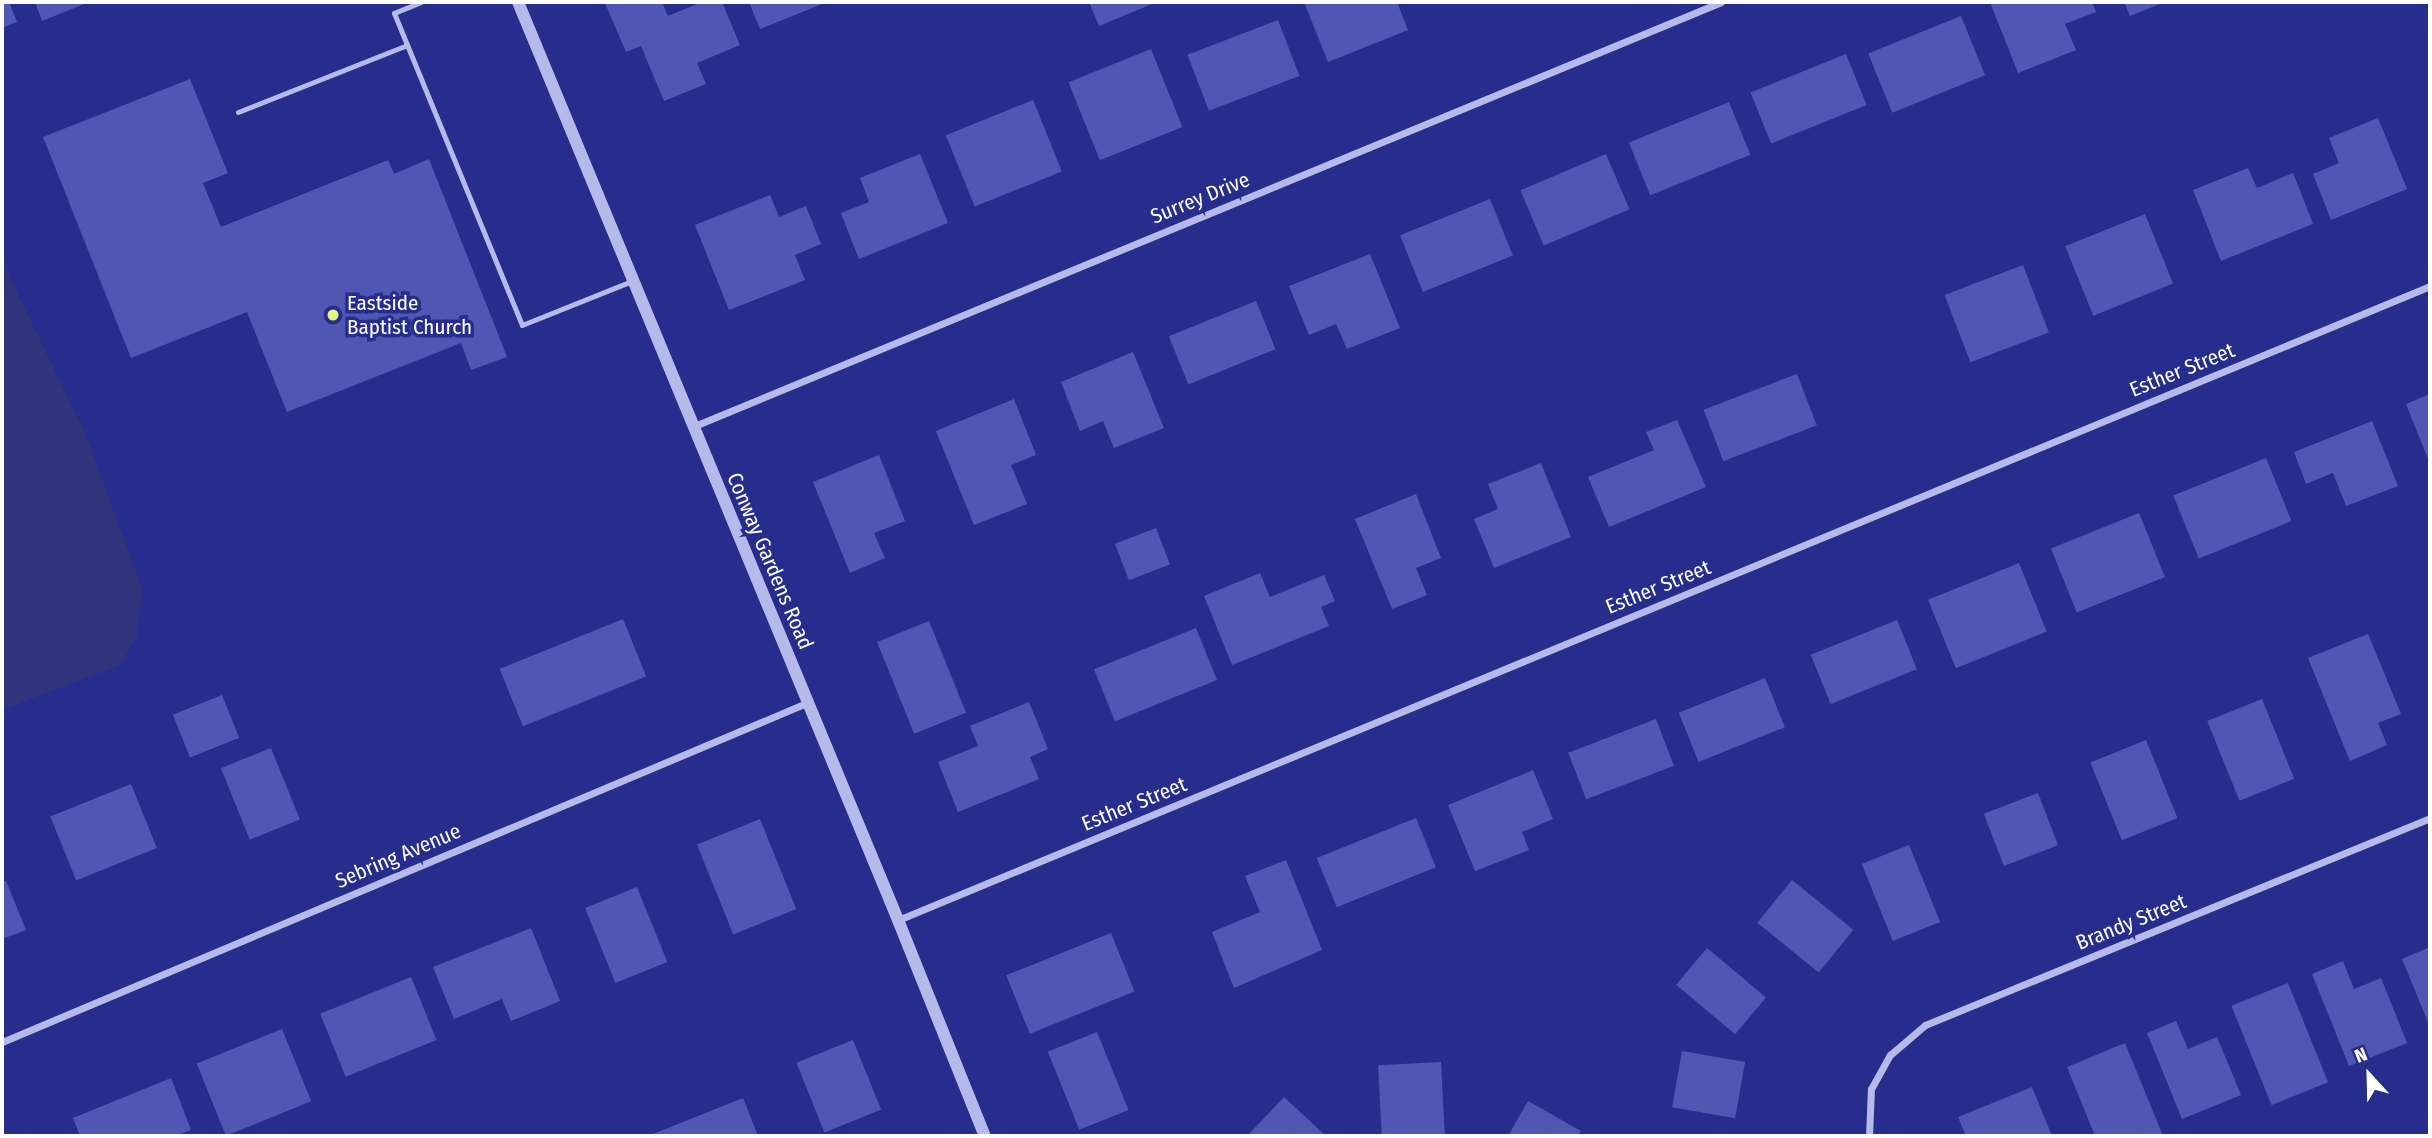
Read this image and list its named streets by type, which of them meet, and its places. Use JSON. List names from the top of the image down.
{
  "streets": {
    "street": [
      "Surrey Drive",
      "Esther Street",
      "Conway Gardens Road",
      "Sebring Avenue",
      "Brandy Street"
    ]
  },
  "crossings": [
    ["Surrey Drive", "Conway Gardens Road"],
    ["Esther Street", "Conway Gardens Road"],
    ["Conway Gardens Road", "Sebring Avenue"]
  ],
  "places": ["Eastside Baptist Church"],
  "north": "top"
}
